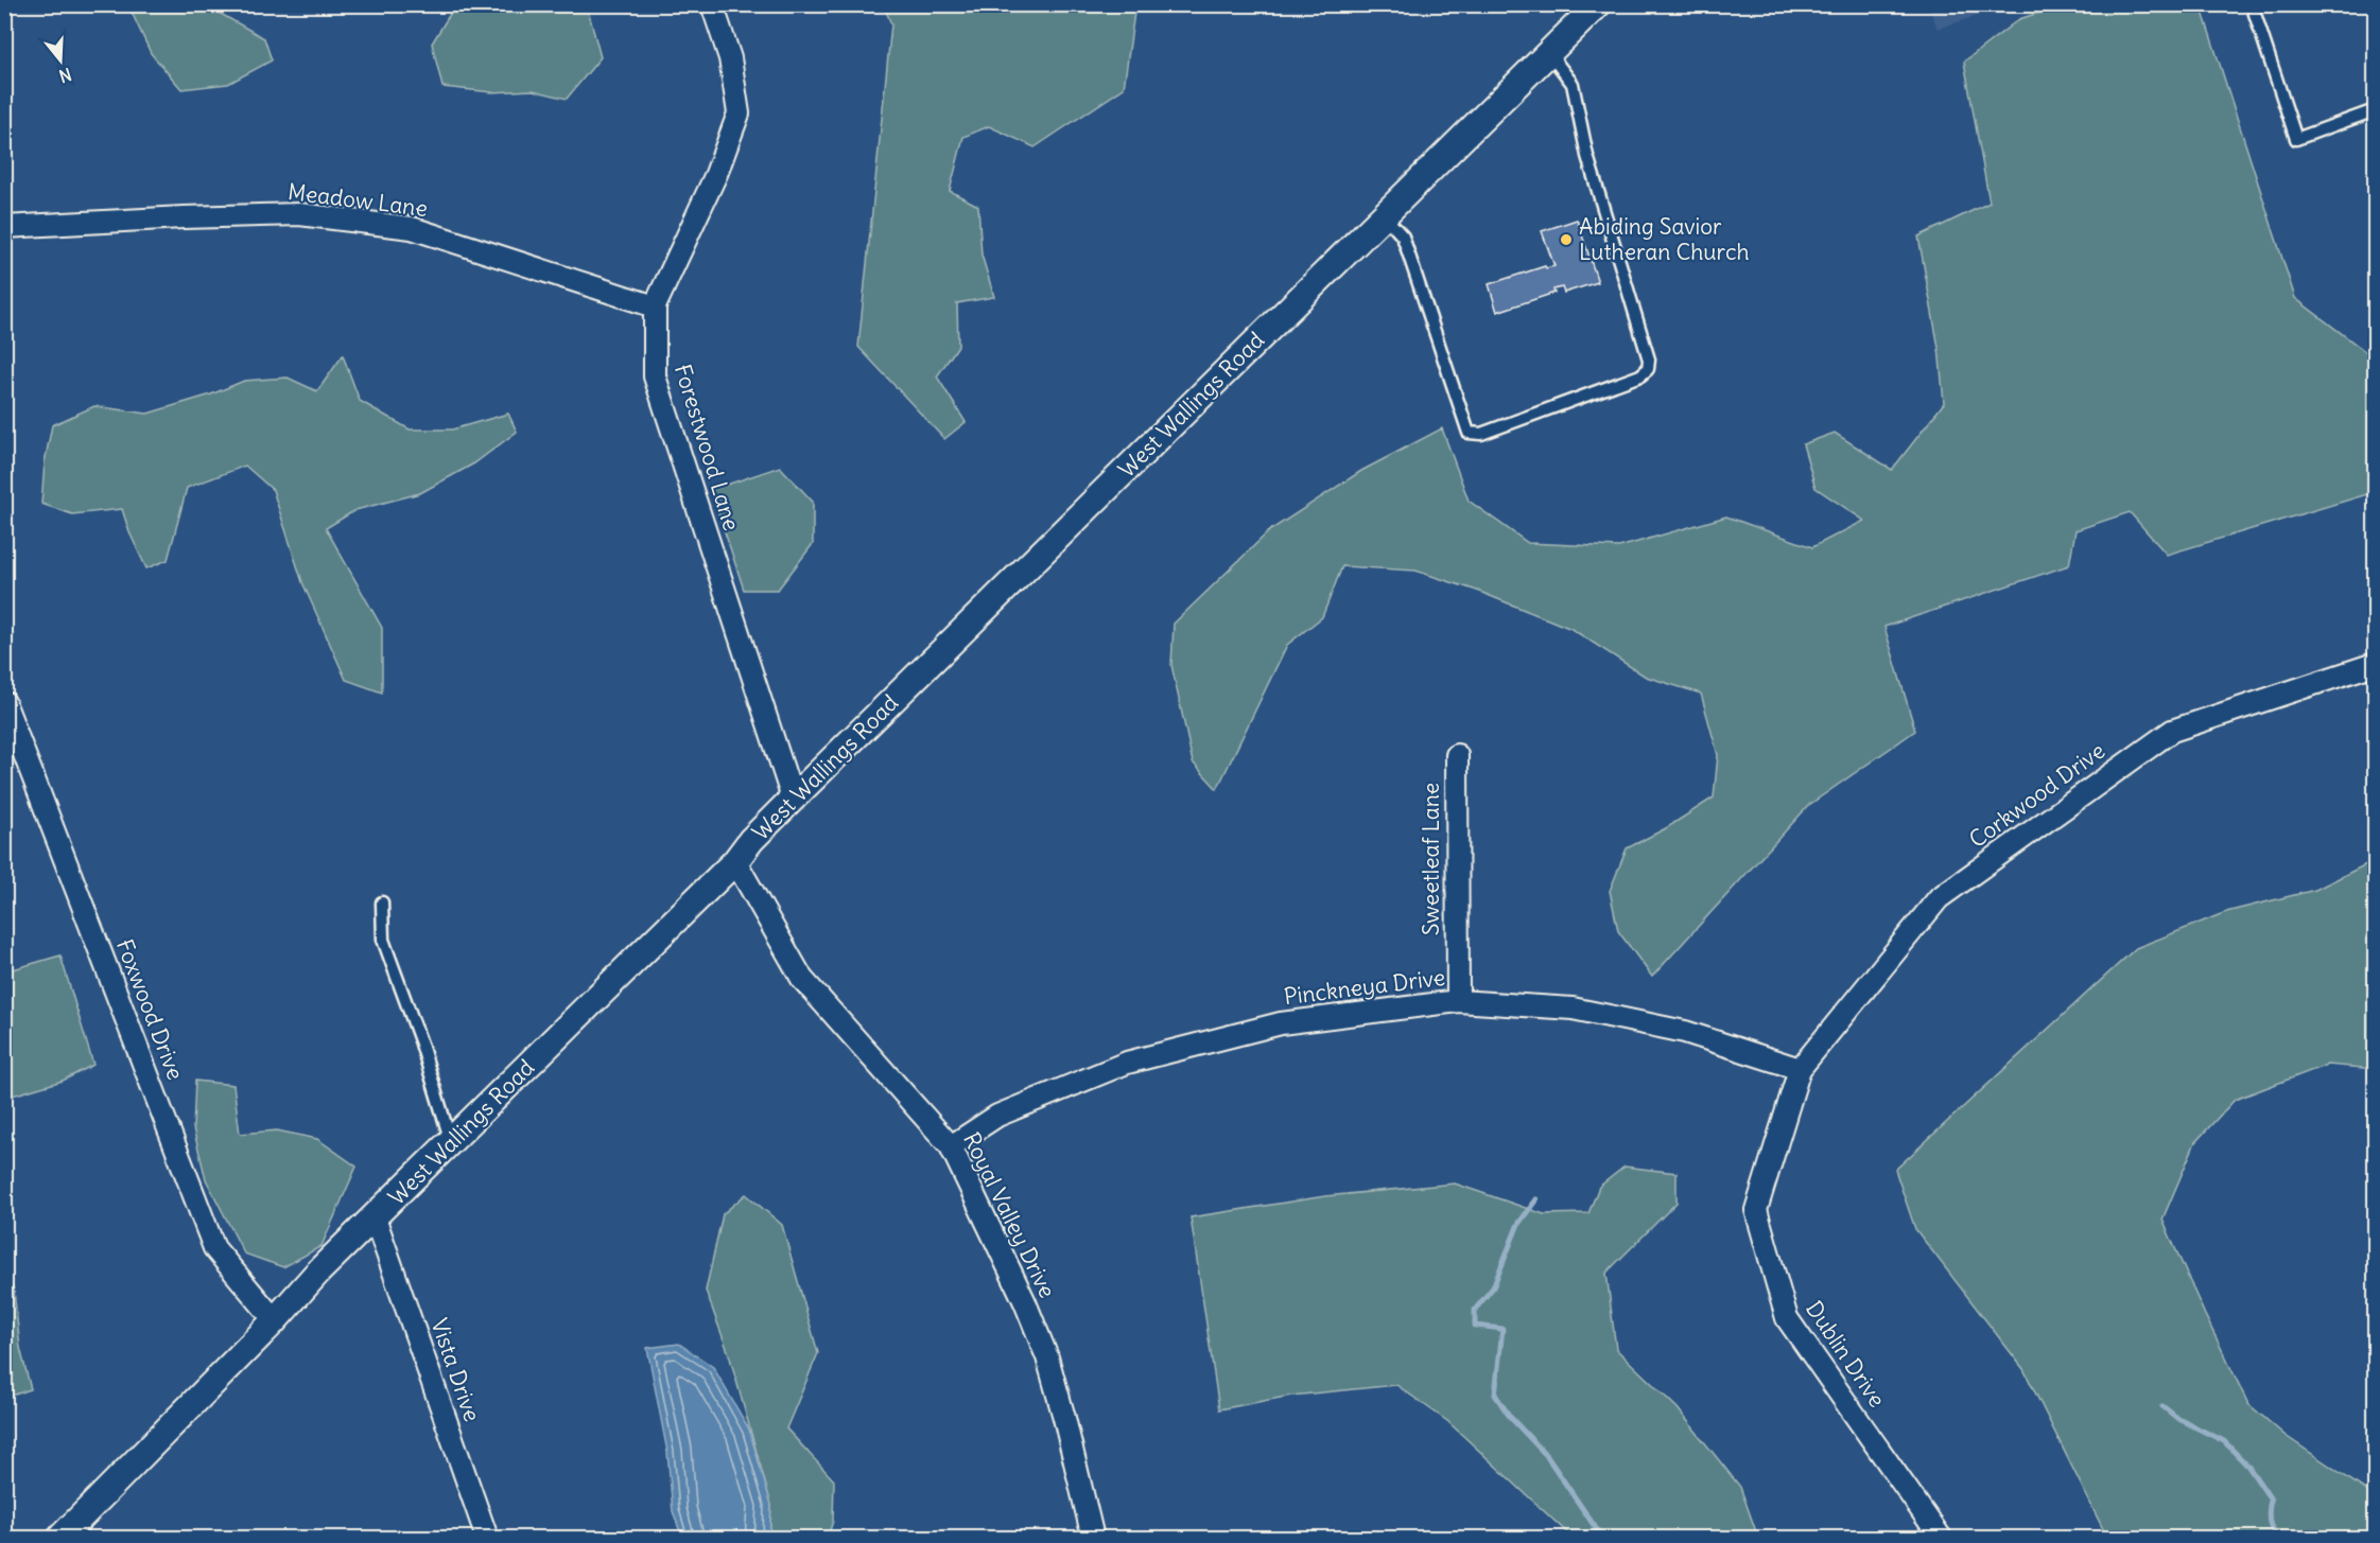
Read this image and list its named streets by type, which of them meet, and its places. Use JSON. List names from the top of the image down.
{
  "streets": {
    "street": [
      "Meadow Lane",
      "West Wallings Road",
      "Forestwood Lane",
      "Corkwood Drive",
      "Sweetleaf Lane",
      "Pinckneya Drive",
      "Foxwood Drive",
      "Royal Valley Drive",
      "Dublin Drive",
      "Vista Drive"
    ]
  },
  "crossings": [
    ["Meadow Lane", "Forestwood Lane"],
    ["West Wallings Road", "Forestwood Lane"],
    ["West Wallings Road", "Foxwood Drive"],
    ["West Wallings Road", "Royal Valley Drive"],
    ["West Wallings Road", "Vista Drive"],
    ["Corkwood Drive", "Pinckneya Drive"],
    ["Corkwood Drive", "Dublin Drive"],
    ["Sweetleaf Lane", "Pinckneya Drive"],
    ["Pinckneya Drive", "Royal Valley Drive"],
    ["Pinckneya Drive", "Dublin Drive"]
  ],
  "places": ["Abiding Savior Lutheran Church"],
  "north": "bottom"
}
